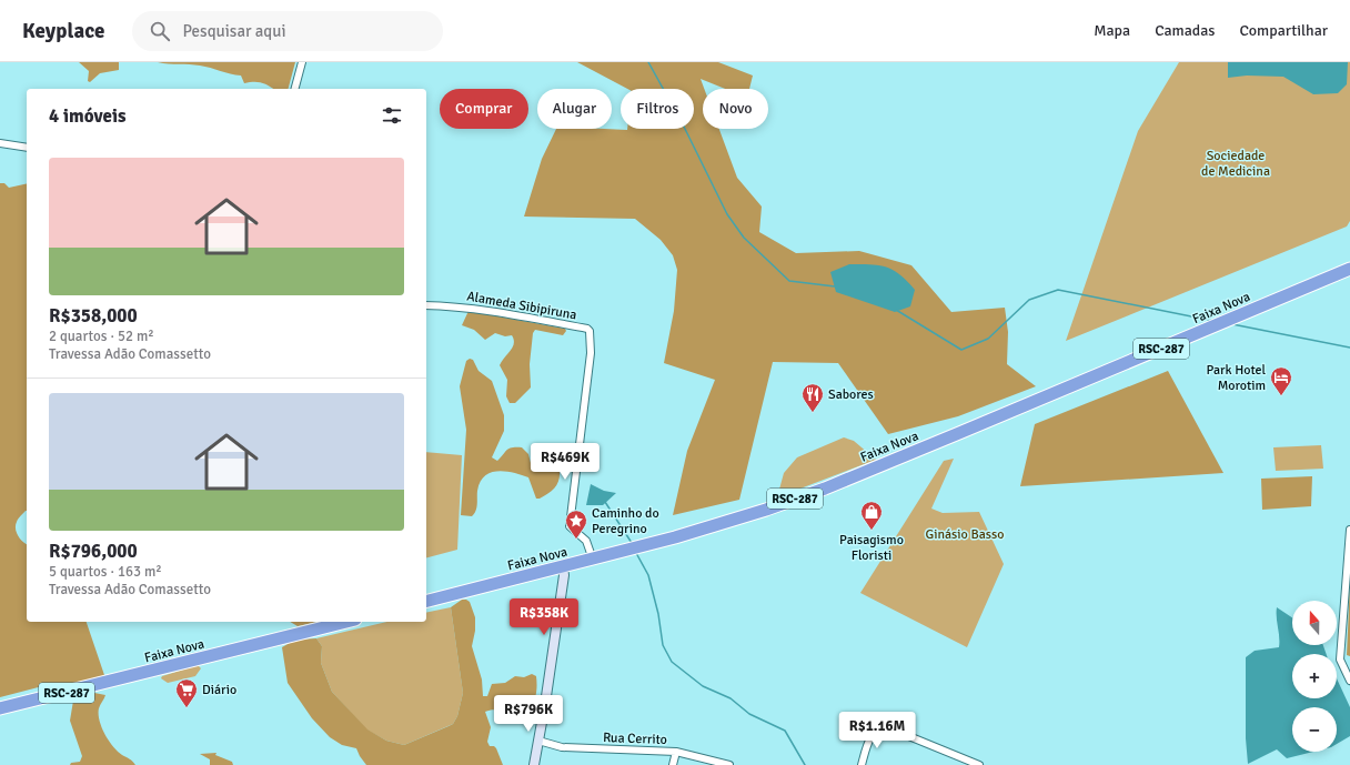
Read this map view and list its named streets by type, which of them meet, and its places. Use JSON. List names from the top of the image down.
{
  "streets": {
    "highway": ["Faixa Nova", "RSC-287"],
    "street": ["Alameda Sibipiruna", "Rua Cerrito"]
  },
  "crossings": [
    ["Alameda Sibipiruna", "Faixa Nova"]
  ],
  "parks": ["Sociedade de Medicina", "Ginásio Basso"],
  "places": {
    "hotel": ["Park Hotel Morotim"],
    "restaurant": ["Sabores"],
    "shop": ["Paisagismo Floristi"],
    "place": ["Caminho do Peregrino"],
    "supermarket": ["Diário"]
  },
  "north": "top",
  "page": {
    "header": "Keyplace",
    "search": "Pesquisar aqui",
    "nav": ["Mapa", "Camadas", "Compartilhar"],
    "chip": [
      "Comprar",
      "Alugar",
      "Filtros",
      "Novo"
    ],
    "heading": "4 imóveis",
    "list": [
      {
        "name": "R$358,000",
        "note": "2 quartos · 52 m² · Travessa Adão Comassetto"
      },
      {
        "name": "R$796,000",
        "note": "5 quartos · 163 m² · Travessa Adão Comassetto"
      }
    ],
    "price": [
      "R$469K",
      "R$358K",
      "R$796K",
      "R$1.16M"
    ],
    "map_buttons": ["+", "−"]
  }
}
